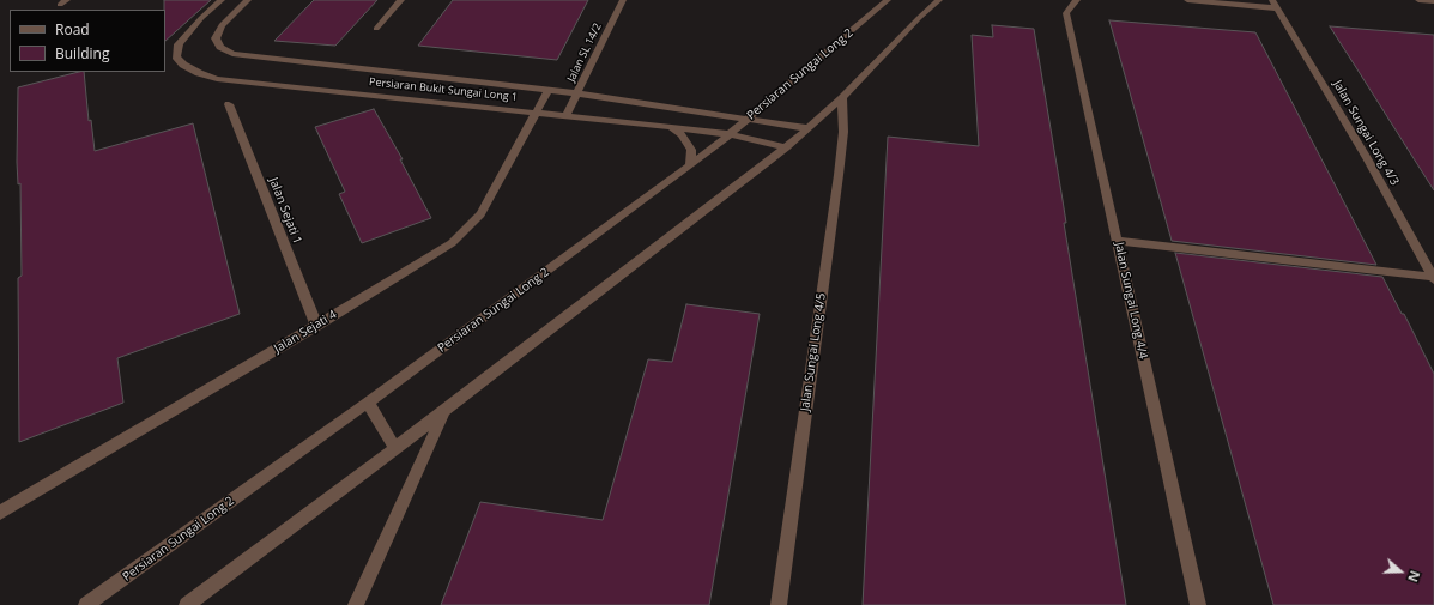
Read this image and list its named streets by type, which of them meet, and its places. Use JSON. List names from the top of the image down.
{
  "streets": {
    "street": [
      "Jalan SL 14/2",
      "Persiaran Sungai Long 2",
      "Persiaran Bukit Sungai Long 1",
      "Jalan Sungai Long 4/3",
      "Jalan Sejati 1",
      "Jalan Sungai Long 4/4",
      "Jalan Sejati 4",
      "Jalan Sungai Long 4/5"
    ]
  },
  "crossings": [
    ["Jalan SL 14/2", "Persiaran Bukit Sungai Long 1"],
    ["Persiaran Sungai Long 2", "Persiaran Bukit Sungai Long 1"],
    ["Persiaran Bukit Sungai Long 1", "Jalan Sejati 4"],
    ["Jalan Sejati 1", "Jalan Sejati 4"]
  ],
  "legend": ["Road", "Building"],
  "north": "right"
}
